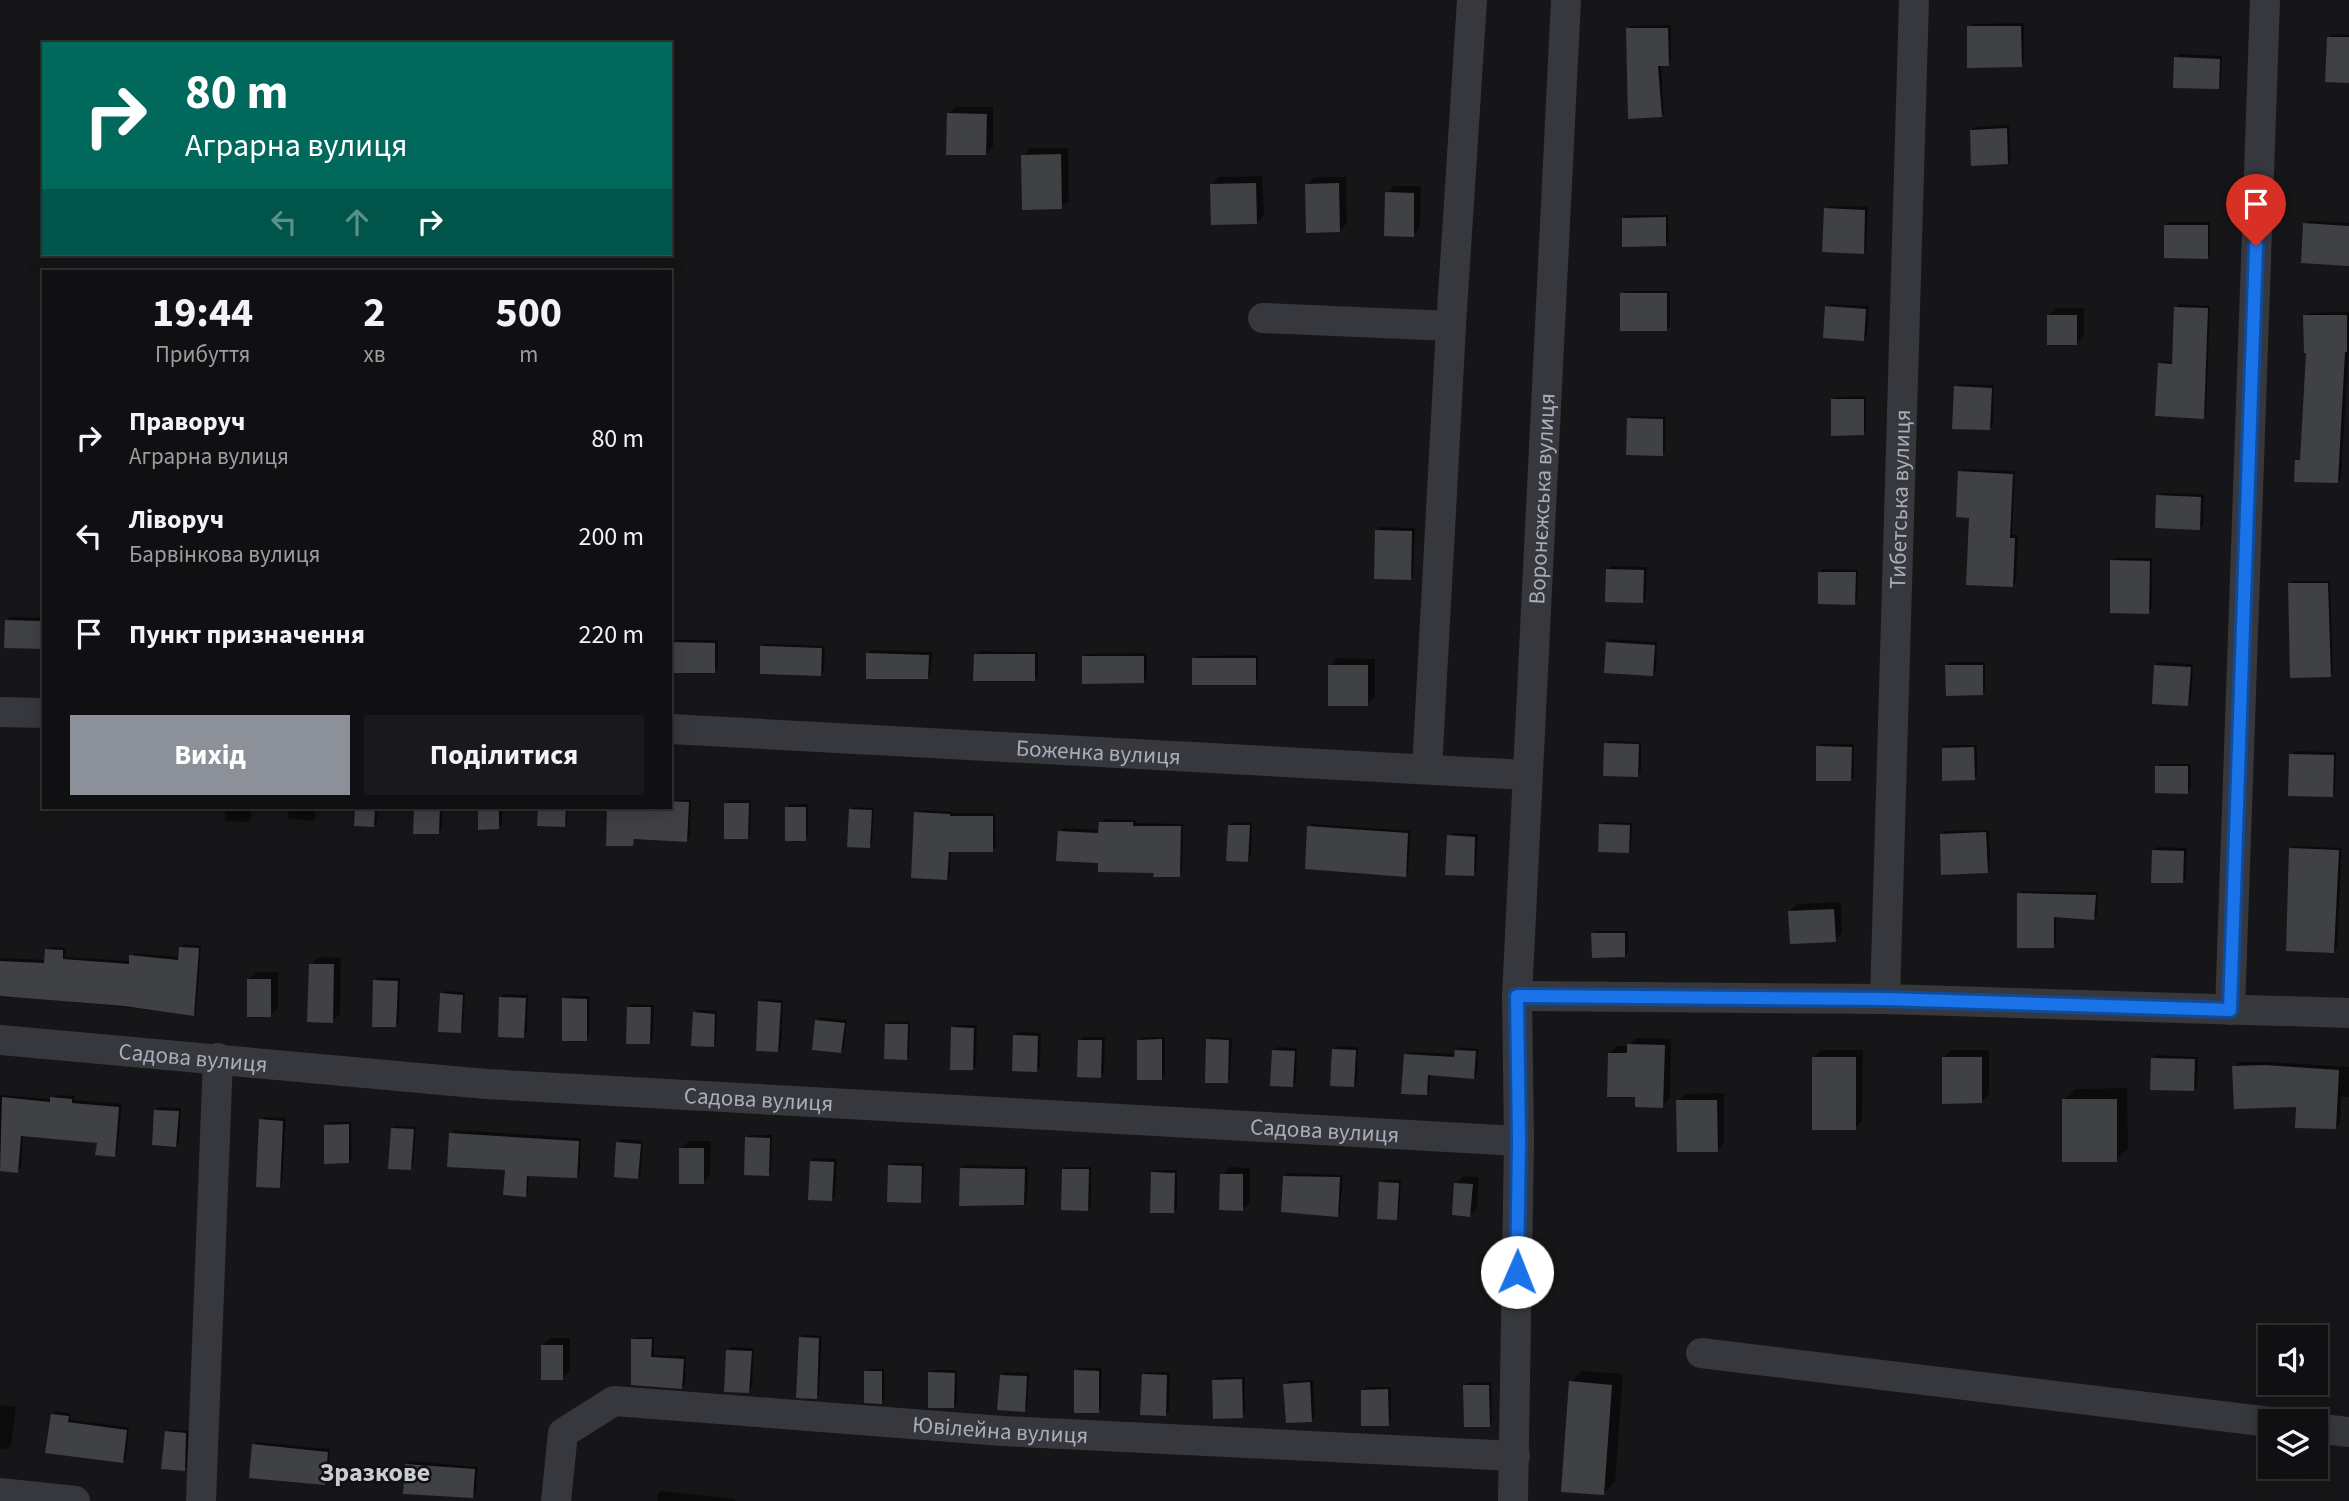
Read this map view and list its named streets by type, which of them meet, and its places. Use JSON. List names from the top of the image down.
{
  "streets": {
    "street": [
      "Воронєжська вулиця",
      "Тибетська вулиця",
      "Боженка вулиця",
      "Садова вулиця",
      "Ювілейна вулиця"
    ]
  },
  "crossings": [
    ["Воронєжська вулиця", "Боженка вулиця"],
    ["Воронєжська вулиця", "Садова вулиця"],
    ["Воронєжська вулиця", "Ювілейна вулиця"]
  ],
  "districts": ["Зразкове"],
  "page": {
    "turn": ["80 m", "Аграрна вулиця"],
    "eta": [
      "19:44",
      "Прибуття",
      "2",
      "хв",
      "500",
      "m"
    ],
    "list": [
      {
        "name": "Праворуч",
        "note": "Аграрна вулиця",
        "value": "80 m"
      },
      {
        "name": "Ліворуч",
        "note": "Барвінкова вулиця",
        "value": "200 m"
      },
      {
        "name": "Пункт призначення",
        "value": "220 m"
      }
    ],
    "buttons": ["Вихід", "Поділитися"]
  }
}
